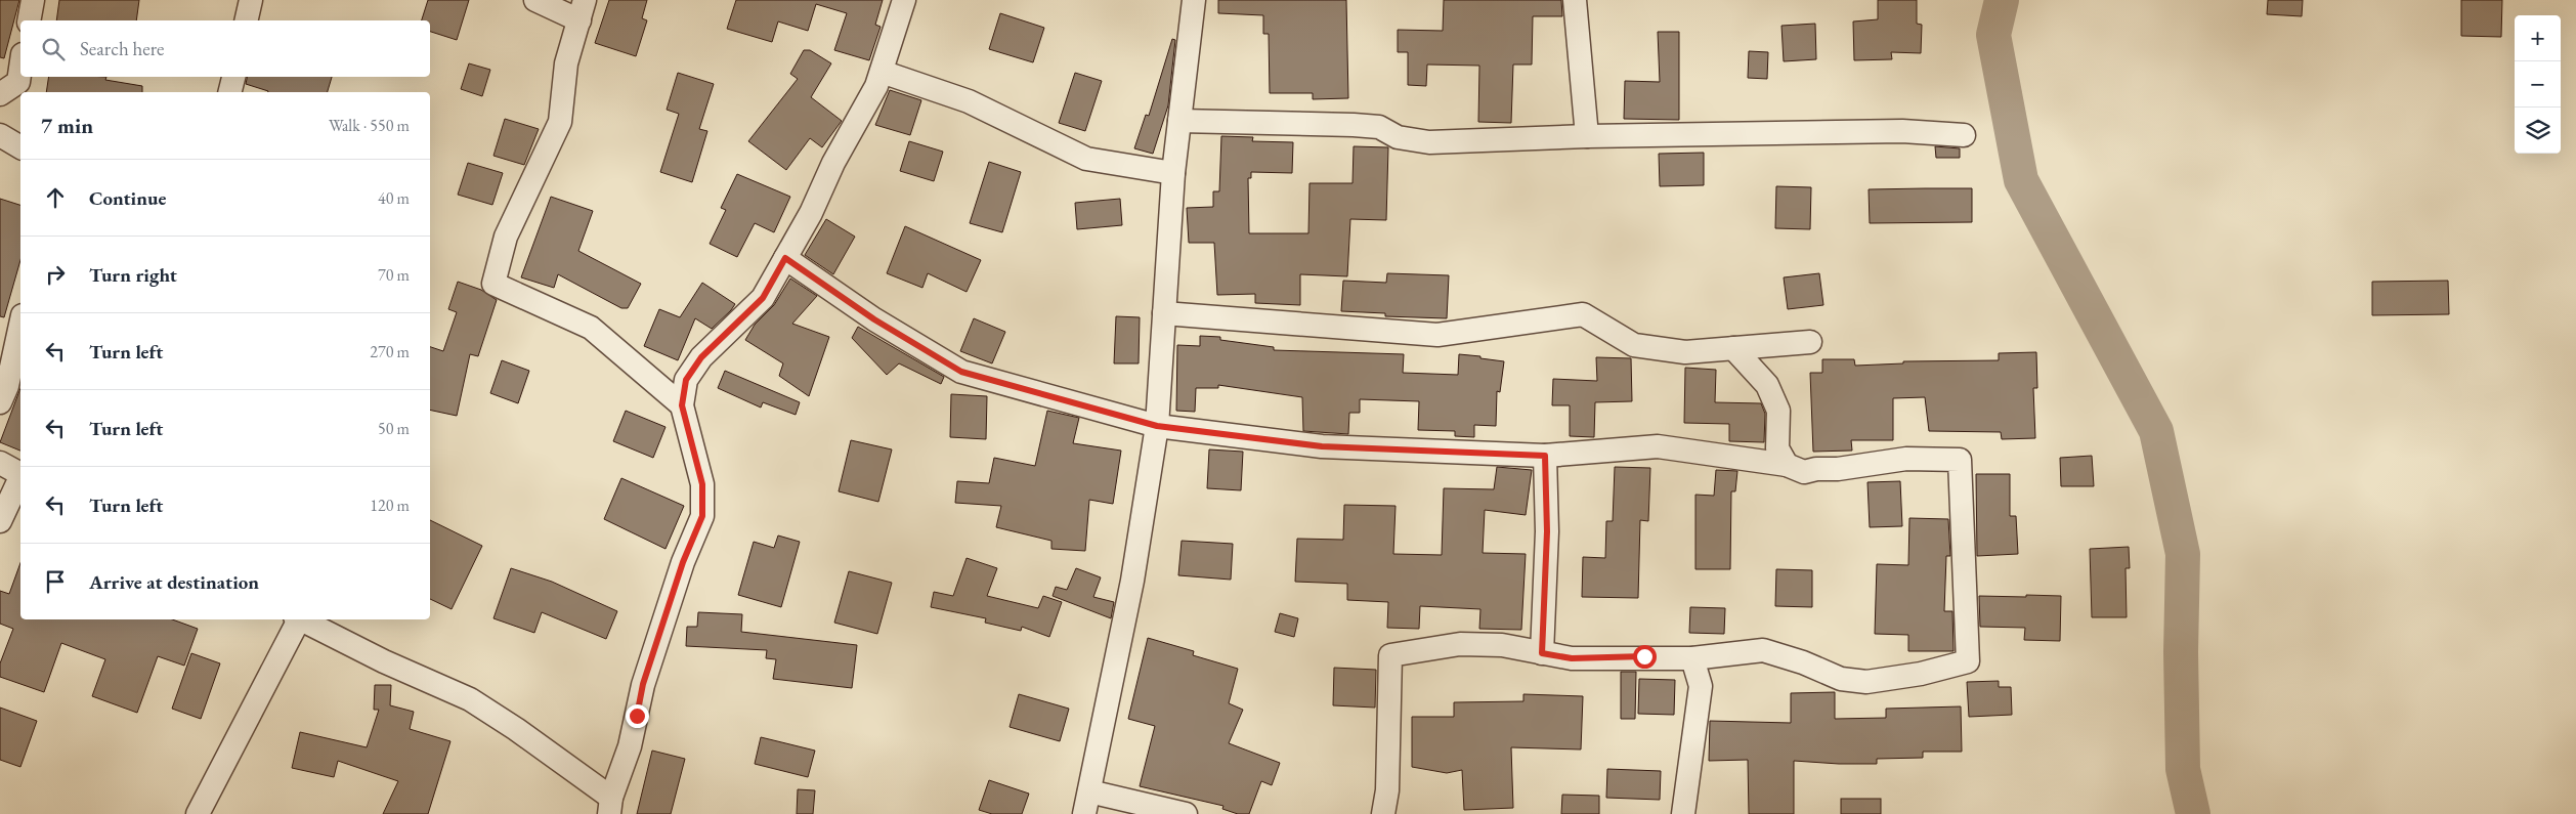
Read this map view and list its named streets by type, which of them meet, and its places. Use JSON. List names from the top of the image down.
{
  "page": {
    "map_buttons": ["+", "−"],
    "search": "Search here",
    "heading": ["7 min", "Walk · 550 m"],
    "list": [
      ["Continue", "40 m"],
      ["Turn right", "70 m"],
      ["Turn left", "270 m"],
      ["Turn left", "50 m"],
      ["Turn left", "120 m"],
      "Arrive at destination"
    ]
  }
}
